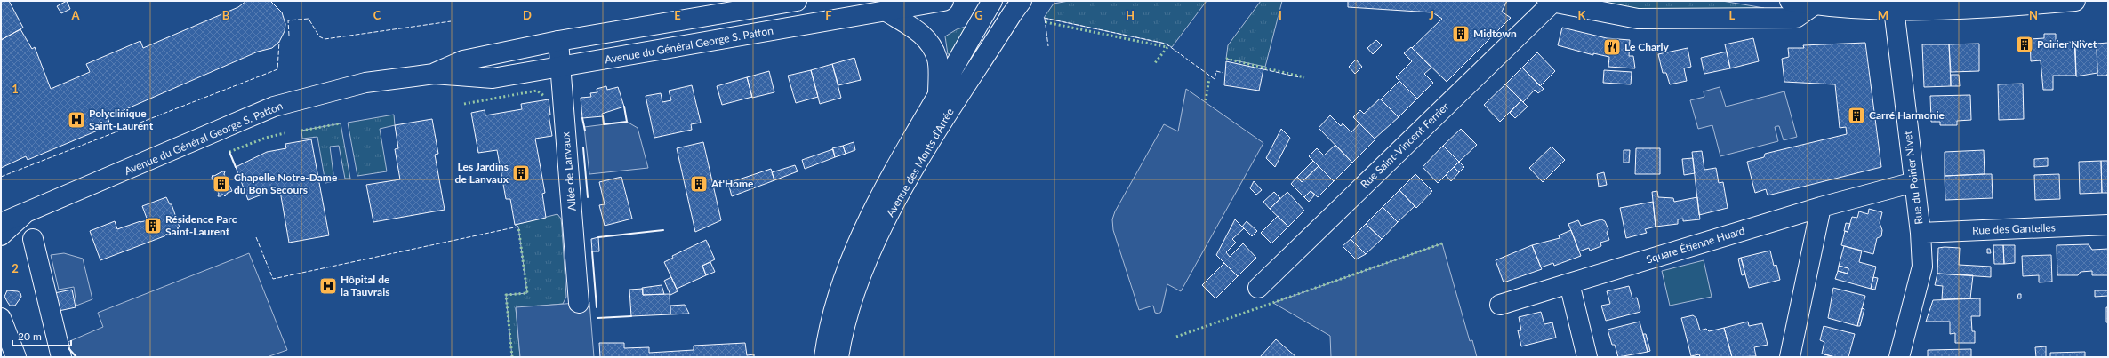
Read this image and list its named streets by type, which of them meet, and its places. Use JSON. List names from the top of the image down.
{
  "streets": {
    "street": [
      "Avenue du Général George S. Patton",
      "Rue Saint-Vincent Ferrier",
      "Avenue des Monts d'Arrée",
      "Allée de Lanvaux",
      "Rue du Poirier Nivet",
      "Rue des Gantelles",
      "Square Étienne Huard"
    ]
  },
  "crossings": [
    ["Avenue du Général George S. Patton", "Avenue des Monts d'Arrée"],
    ["Avenue du Général George S. Patton", "Allée de Lanvaux"],
    ["Rue du Poirier Nivet", "Rue des Gantelles"],
    ["Rue du Poirier Nivet", "Square Étienne Huard"]
  ],
  "places": {
    "building": [
      "Midtown",
      "Poirier Nivet",
      "Carré Harmonie",
      "Les Jardins de Lanvaux",
      "Chapelle Notre-Dame du Bon Secours",
      "At'Home",
      "Résidence Parc Saint-Laurent"
    ],
    "restaurant": ["Le Charly"],
    "hospital": ["Polyclinique Saint-Laurent", "Hôpital de la Tauvrais"]
  },
  "scale_bar": "20 m",
  "grid": {
    "columns": [
      "A",
      "B",
      "C",
      "D",
      "E",
      "F",
      "G",
      "H",
      "I",
      "J",
      "K",
      "L",
      "M",
      "N"
    ],
    "rows": ["1", "2"]
  }
}
